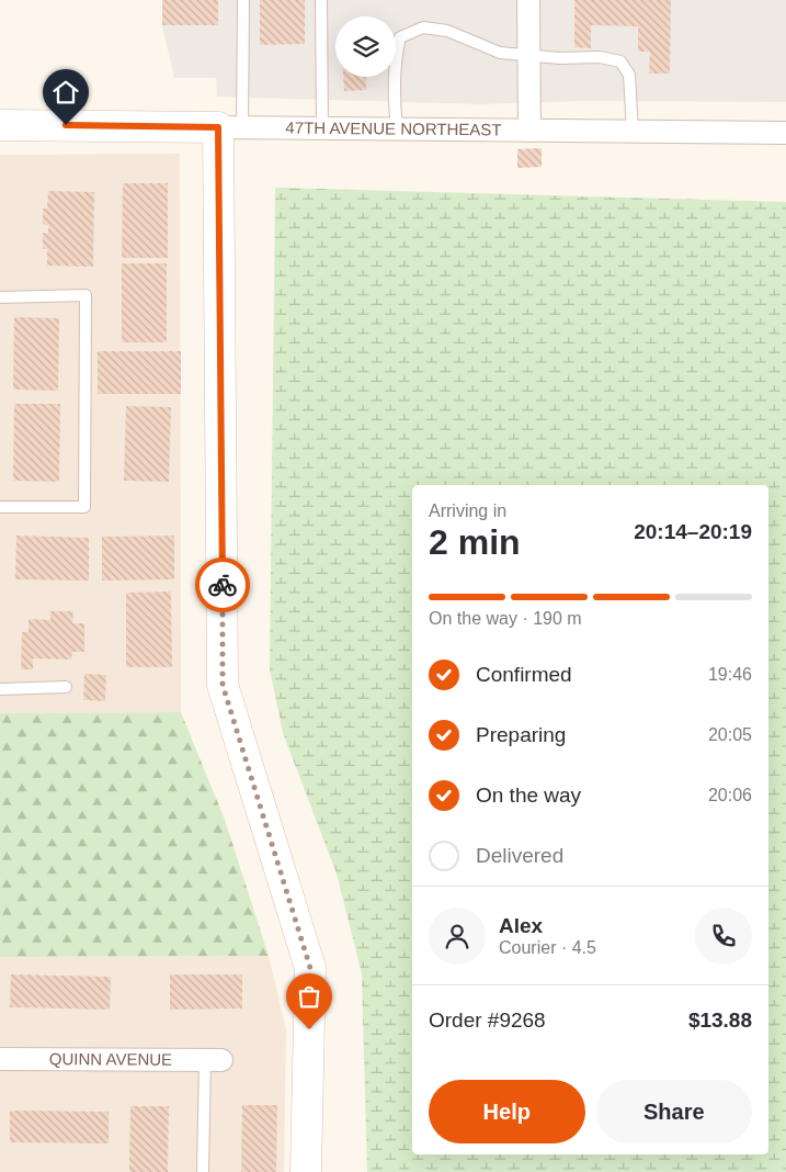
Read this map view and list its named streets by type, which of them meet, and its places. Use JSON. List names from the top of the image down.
{
  "streets": {
    "street": ["47TH AVENUE NORTHEAST", "QUINN AVENUE"]
  },
  "page": {
    "heading": ["2 min", "Arriving in", "20:14–20:19"],
    "panel": [
      "Alex",
      "Courier · 4.5",
      "Order #9268",
      "$13.88"
    ],
    "bar": "On the way · 190 m",
    "list": [
      ["Confirmed", "19:46"],
      ["Preparing", "20:05"],
      ["On the way", "20:06"],
      "Delivered"
    ],
    "buttons": ["Help", "Share"]
  }
}
